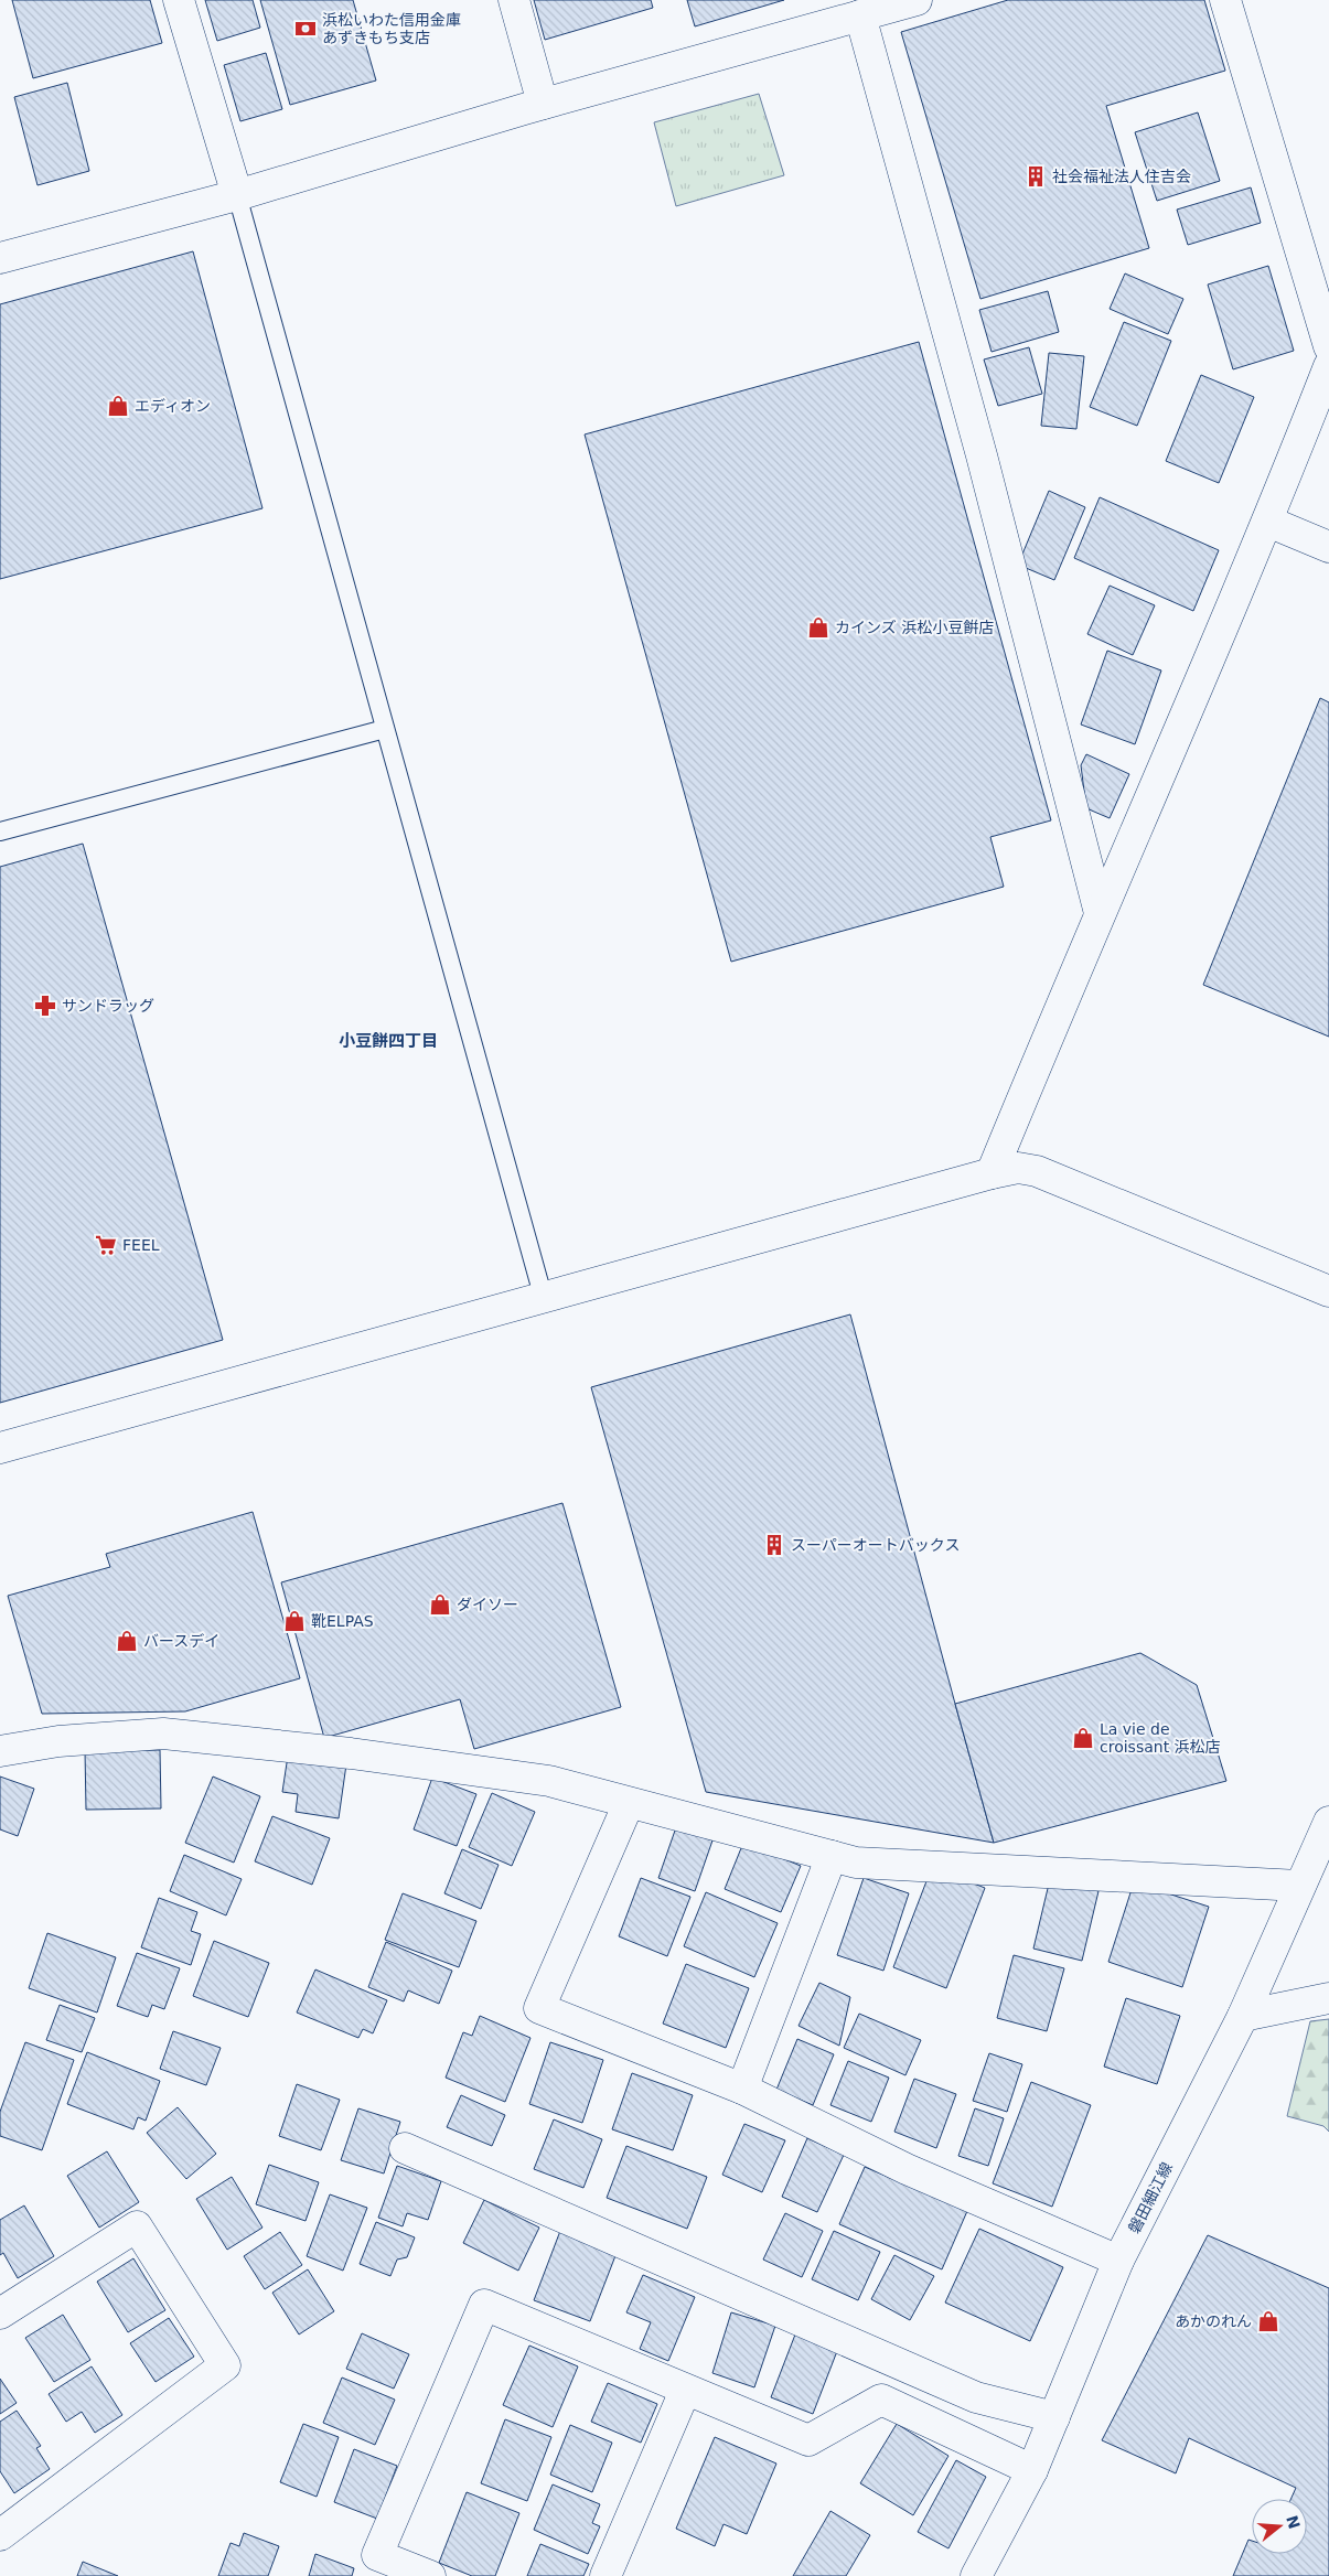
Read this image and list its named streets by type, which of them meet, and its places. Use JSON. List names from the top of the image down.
{
  "streets": {
    "street": ["磐田細江線"]
  },
  "districts": ["小豆餅四丁目"],
  "places": {
    "bank": ["浜松いわた信用金庫 あずきもち支店"],
    "building": ["社会福祉法人住吉会", "スーパーオートバックス"],
    "shop": [
      "エディオン",
      "カインズ 浜松小豆餠店",
      "ダイソー",
      "靴ELPAS",
      "バースデイ",
      "La vie de croissant 浜松店",
      "あかのれん"
    ],
    "pharmacy": ["サンドラッグ"],
    "supermarket": ["FEEL"]
  },
  "north": "right"
}
